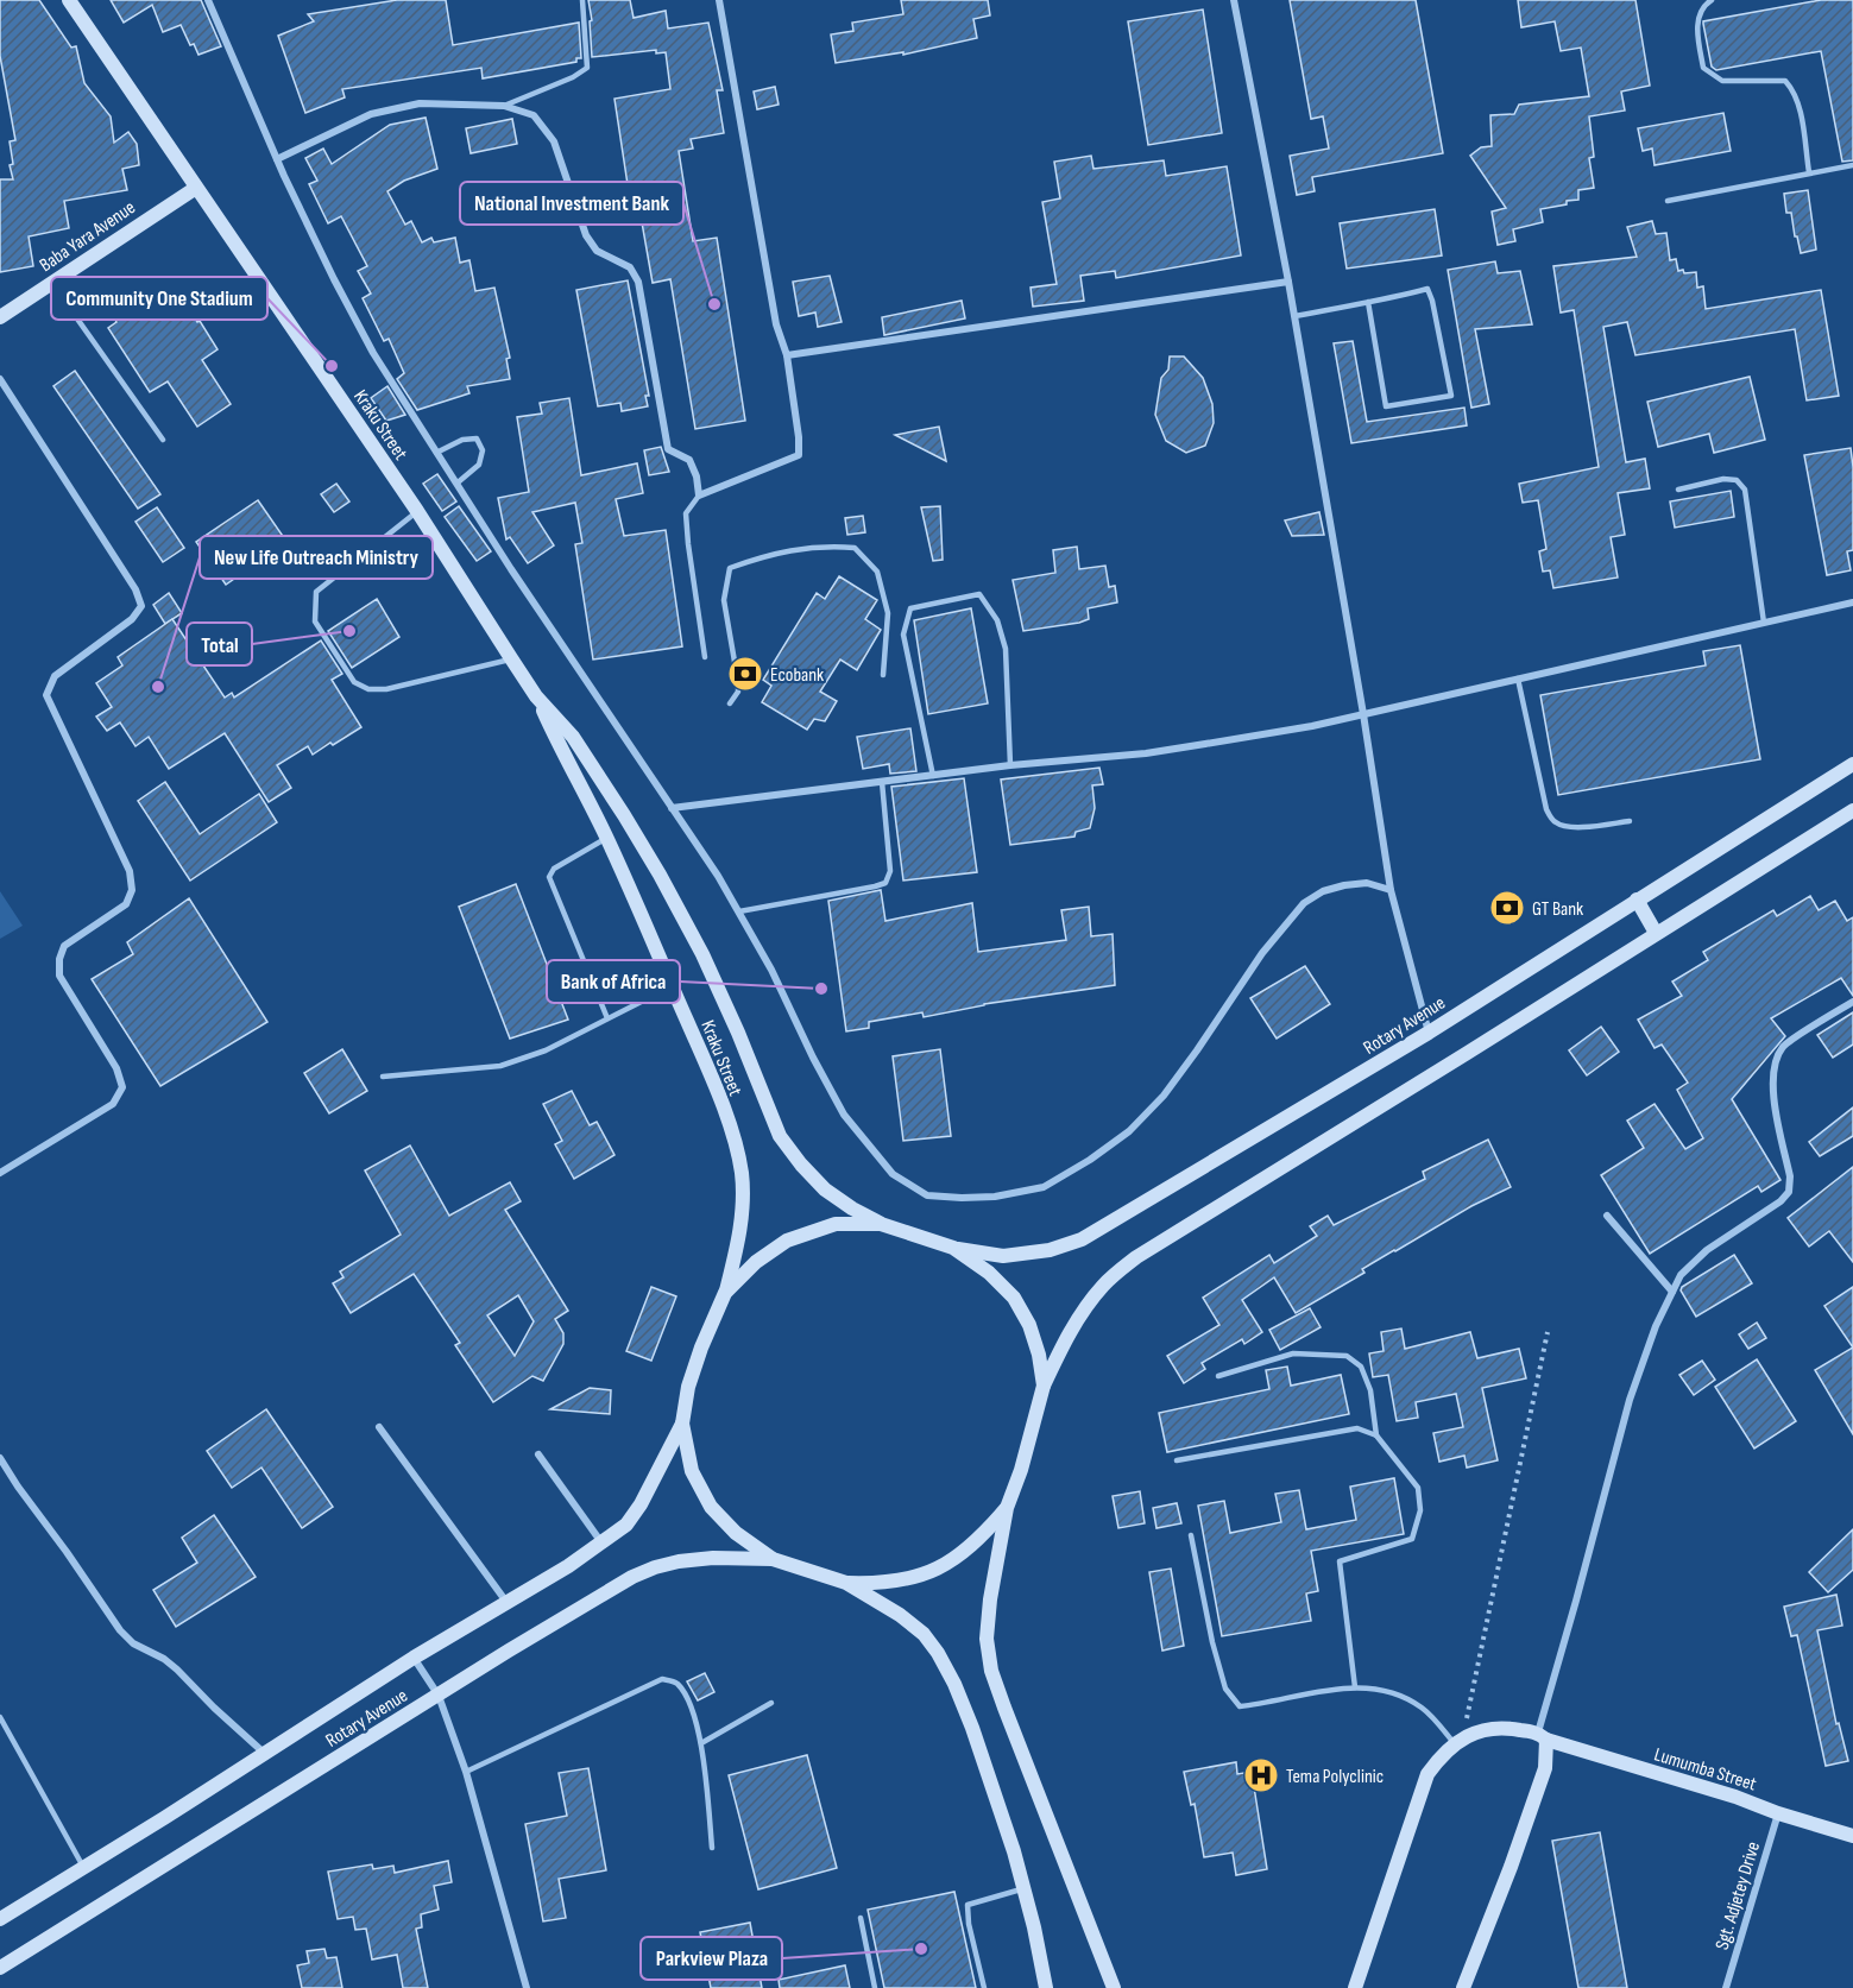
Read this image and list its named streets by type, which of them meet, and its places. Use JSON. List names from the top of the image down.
{
  "streets": {
    "main road": [
      "Baba Yara Avenue",
      "Kraku Street",
      "Rotary Avenue",
      "Lumumba Street"
    ],
    "street": ["Sgt. Adjetey Drive"]
  },
  "crossings": [
    ["Baba Yara Avenue", "Kraku Street"],
    ["Lumumba Street", "Sgt. Adjetey Drive"]
  ],
  "places": {
    "other": [
      "National Investment Bank",
      "Community One Stadium",
      "Total",
      "New Life Outreach Ministry",
      "Bank of Africa",
      "Parkview Plaza"
    ],
    "bank": ["Ecobank", "GT Bank"],
    "hospital": ["Tema Polyclinic"]
  }
}
